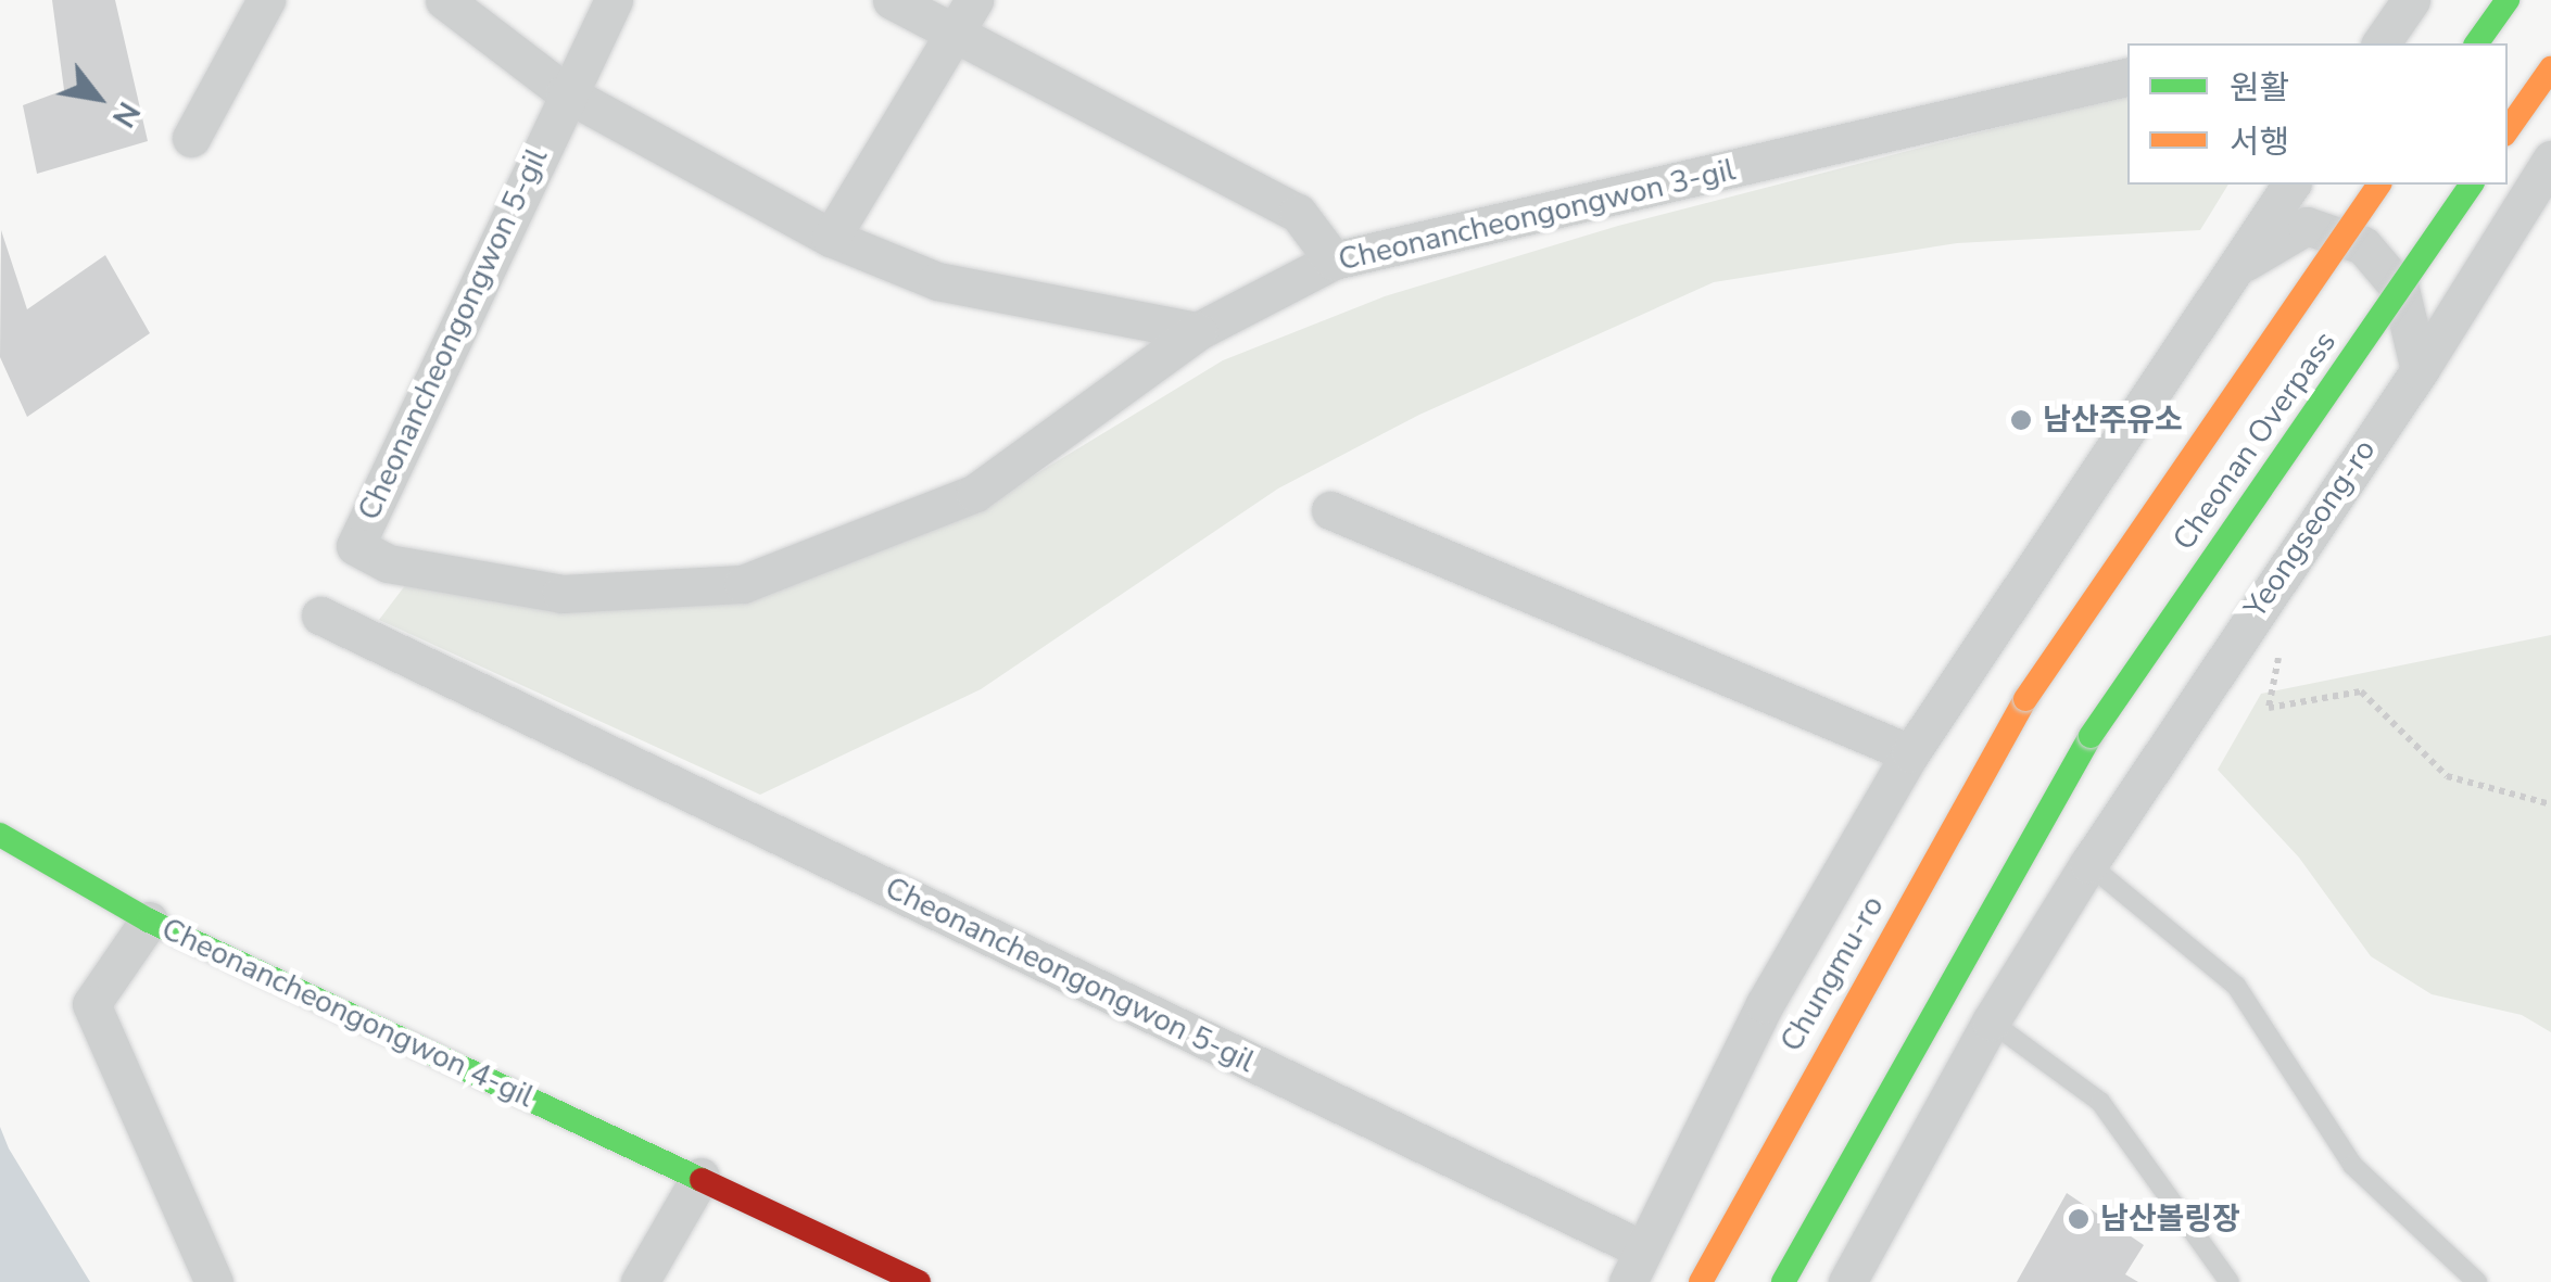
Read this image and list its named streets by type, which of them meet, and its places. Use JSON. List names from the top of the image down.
{
  "streets": {
    "main road": ["Cheonan Overpass", "Chungmu-ro", "Cheonancheongongwon 4-gil"],
    "street": ["Cheonancheongongwon 3-gil", "Cheonancheongongwon 5-gil", "Yeongseong-ro"]
  },
  "crossings": [
    ["Cheonancheongongwon 3-gil", "Cheonancheongongwon 5-gil"],
    ["Cheonan Overpass", "Chungmu-ro"]
  ],
  "places": ["남산주유소", "남산볼링장"],
  "legend": ["원활", "서행"],
  "north": "bottom right"
}
